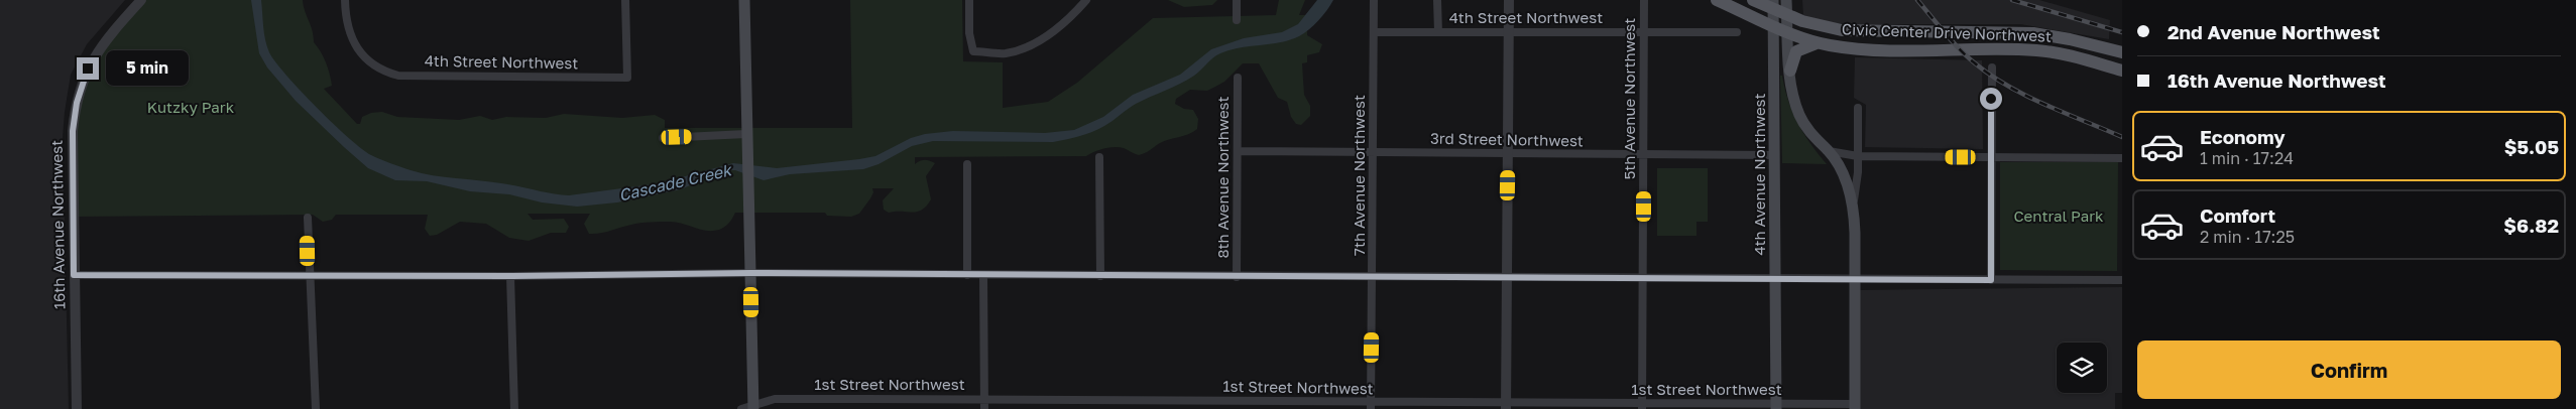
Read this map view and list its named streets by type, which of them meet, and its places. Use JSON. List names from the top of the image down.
{
  "streets": {
    "main road": ["Civic Center Drive Northwest", "4th Avenue Northwest"],
    "street": [
      "4th Street Northwest",
      "5th Avenue Northwest",
      "3rd Street Northwest",
      "7th Avenue Northwest",
      "8th Avenue Northwest",
      "16th Avenue Northwest",
      "1st Street Northwest"
    ]
  },
  "crossings": [
    ["4th Street Northwest", "5th Avenue Northwest"],
    ["4th Street Northwest", "7th Avenue Northwest"],
    ["Civic Center Drive Northwest", "4th Avenue Northwest"],
    ["5th Avenue Northwest", "3rd Street Northwest"],
    ["5th Avenue Northwest", "1st Street Northwest"],
    ["3rd Street Northwest", "4th Avenue Northwest"],
    ["3rd Street Northwest", "7th Avenue Northwest"],
    ["3rd Street Northwest", "8th Avenue Northwest"],
    ["4th Avenue Northwest", "1st Street Northwest"],
    ["7th Avenue Northwest", "1st Street Northwest"]
  ],
  "water": ["Cascade Creek"],
  "parks": ["Kutzky Park", "Central Park"],
  "page": {
    "banner": ["2nd Avenue Northwest", "16th Avenue Northwest"],
    "bubble": "5 min",
    "list": [
      {
        "name": "Economy",
        "note": "1 min · 17:24",
        "value": "$5.05"
      },
      {
        "name": "Comfort",
        "note": "2 min · 17:25",
        "value": "$6.82"
      }
    ],
    "buttons": "Confirm"
  }
}
